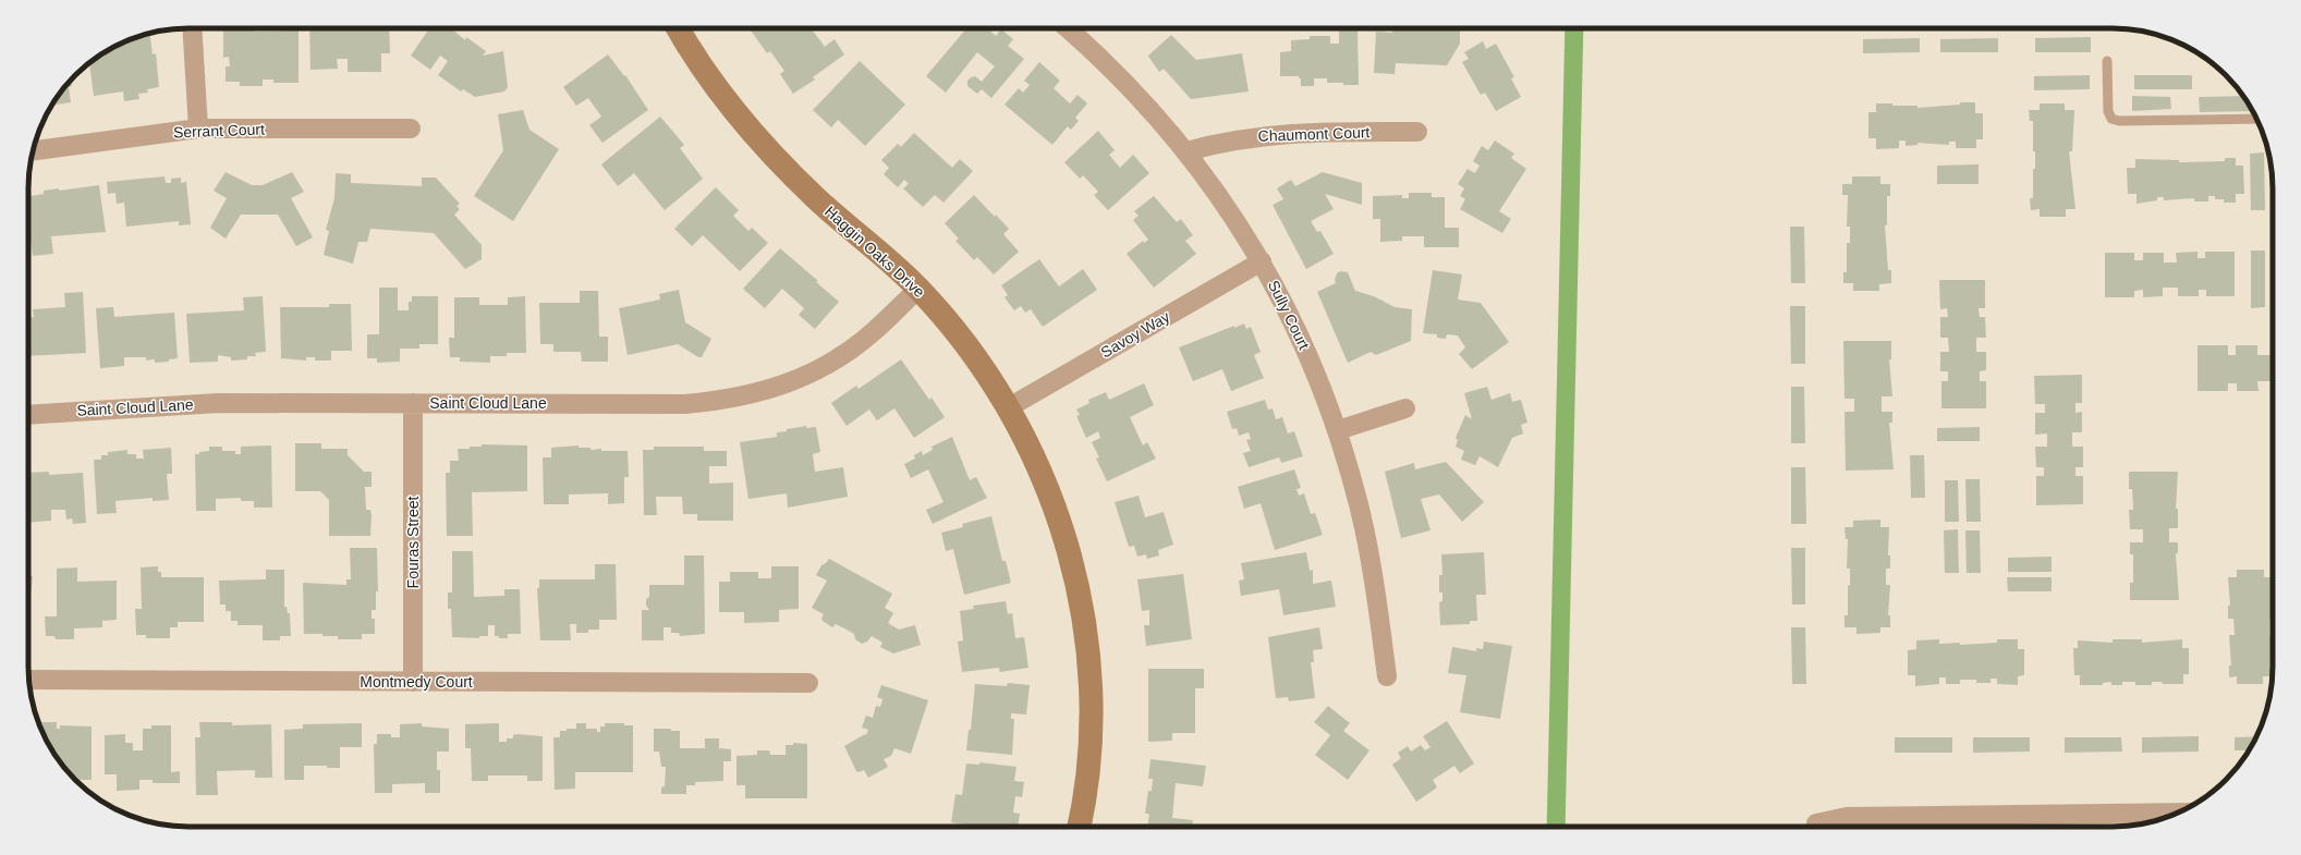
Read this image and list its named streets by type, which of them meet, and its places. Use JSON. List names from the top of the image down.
{
  "streets": {
    "street": [
      "Serrant Court",
      "Chaumont Court",
      "Haggin Oaks Drive",
      "Sully Court",
      "Savoy Way",
      "Saint Cloud Lane",
      "Fouras Street",
      "Montmedy Court"
    ]
  },
  "crossings": [
    ["Chaumont Court", "Sully Court"],
    ["Haggin Oaks Drive", "Savoy Way"],
    ["Haggin Oaks Drive", "Saint Cloud Lane"],
    ["Sully Court", "Savoy Way"],
    ["Saint Cloud Lane", "Fouras Street"],
    ["Fouras Street", "Montmedy Court"]
  ]
}
